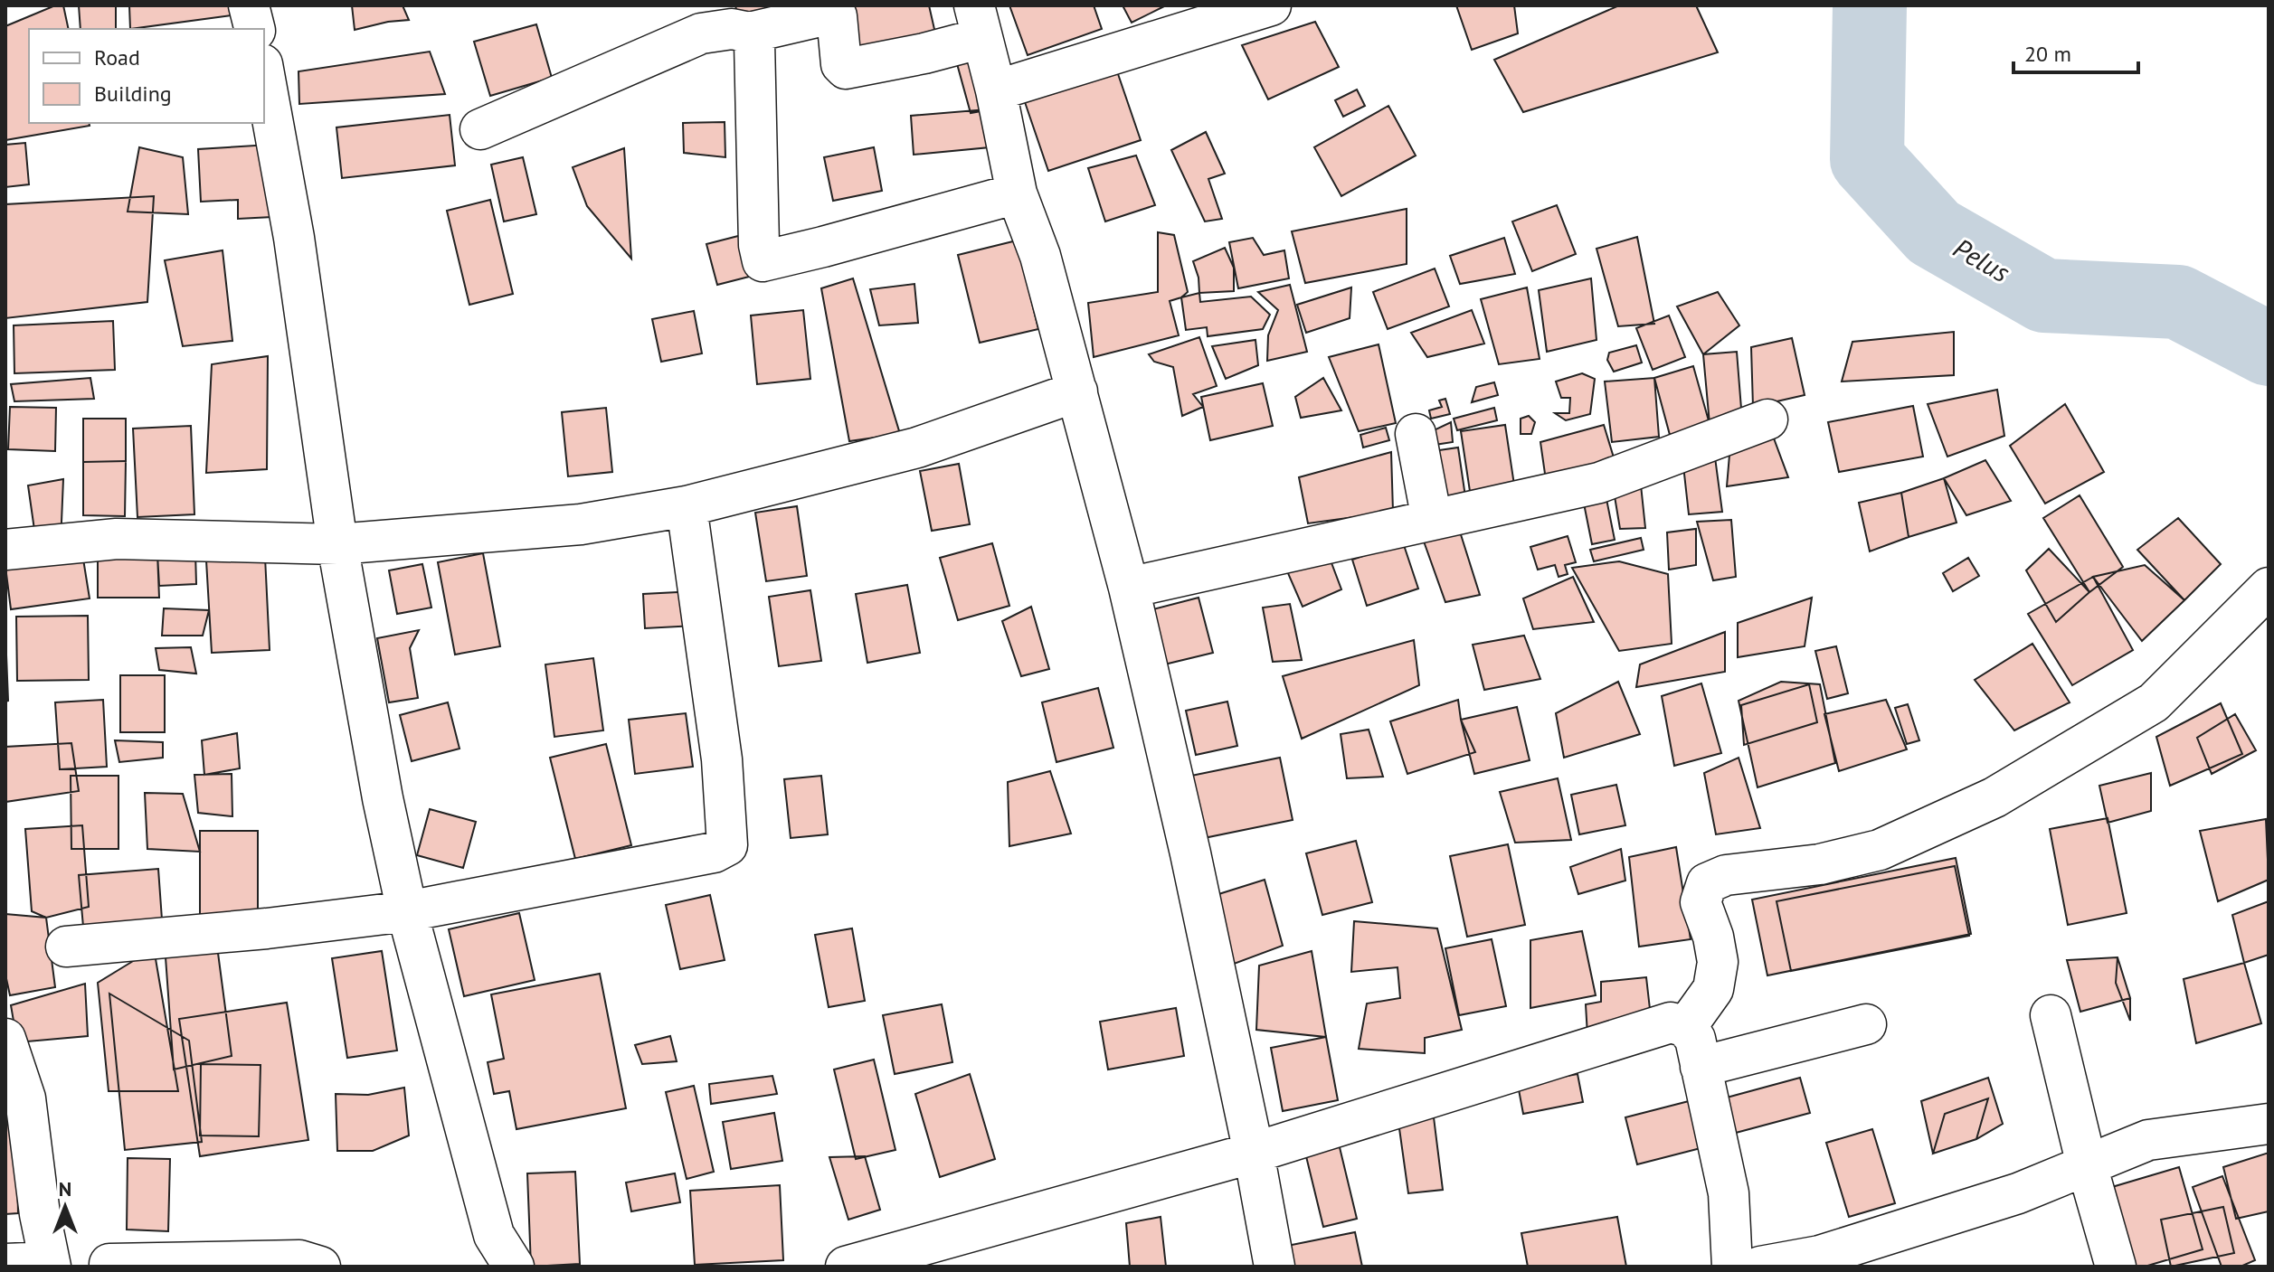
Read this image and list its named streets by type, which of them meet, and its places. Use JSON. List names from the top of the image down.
{
  "water": ["Pelus"],
  "legend": ["Road", "Building"],
  "scale_bar": "20 m",
  "north": "top"
}
